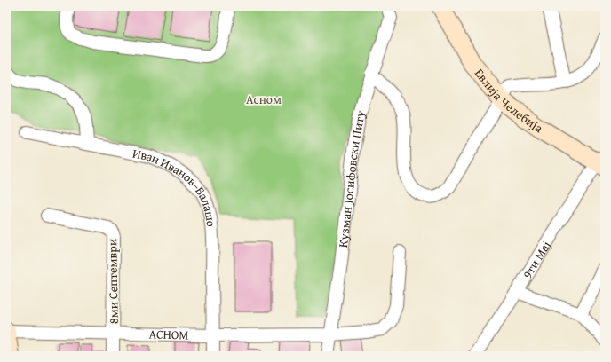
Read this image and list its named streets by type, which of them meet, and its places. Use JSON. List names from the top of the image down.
{
  "streets": {
    "street": [
      "Евлија Челебија",
      "Кузман Јосифовски Питу",
      "Иван Иванов–Балашо",
      "9ти Мај",
      "8ми Септември",
      "АСНОМ"
    ]
  },
  "crossings": [
    ["Евлија Челебија", "9ти Мај"],
    ["Кузман Јосифовски Питу", "АСНОМ"],
    ["Иван Иванов–Балашо", "АСНОМ"],
    ["8ми Септември", "АСНОМ"]
  ],
  "parks": ["Асном"]
}
